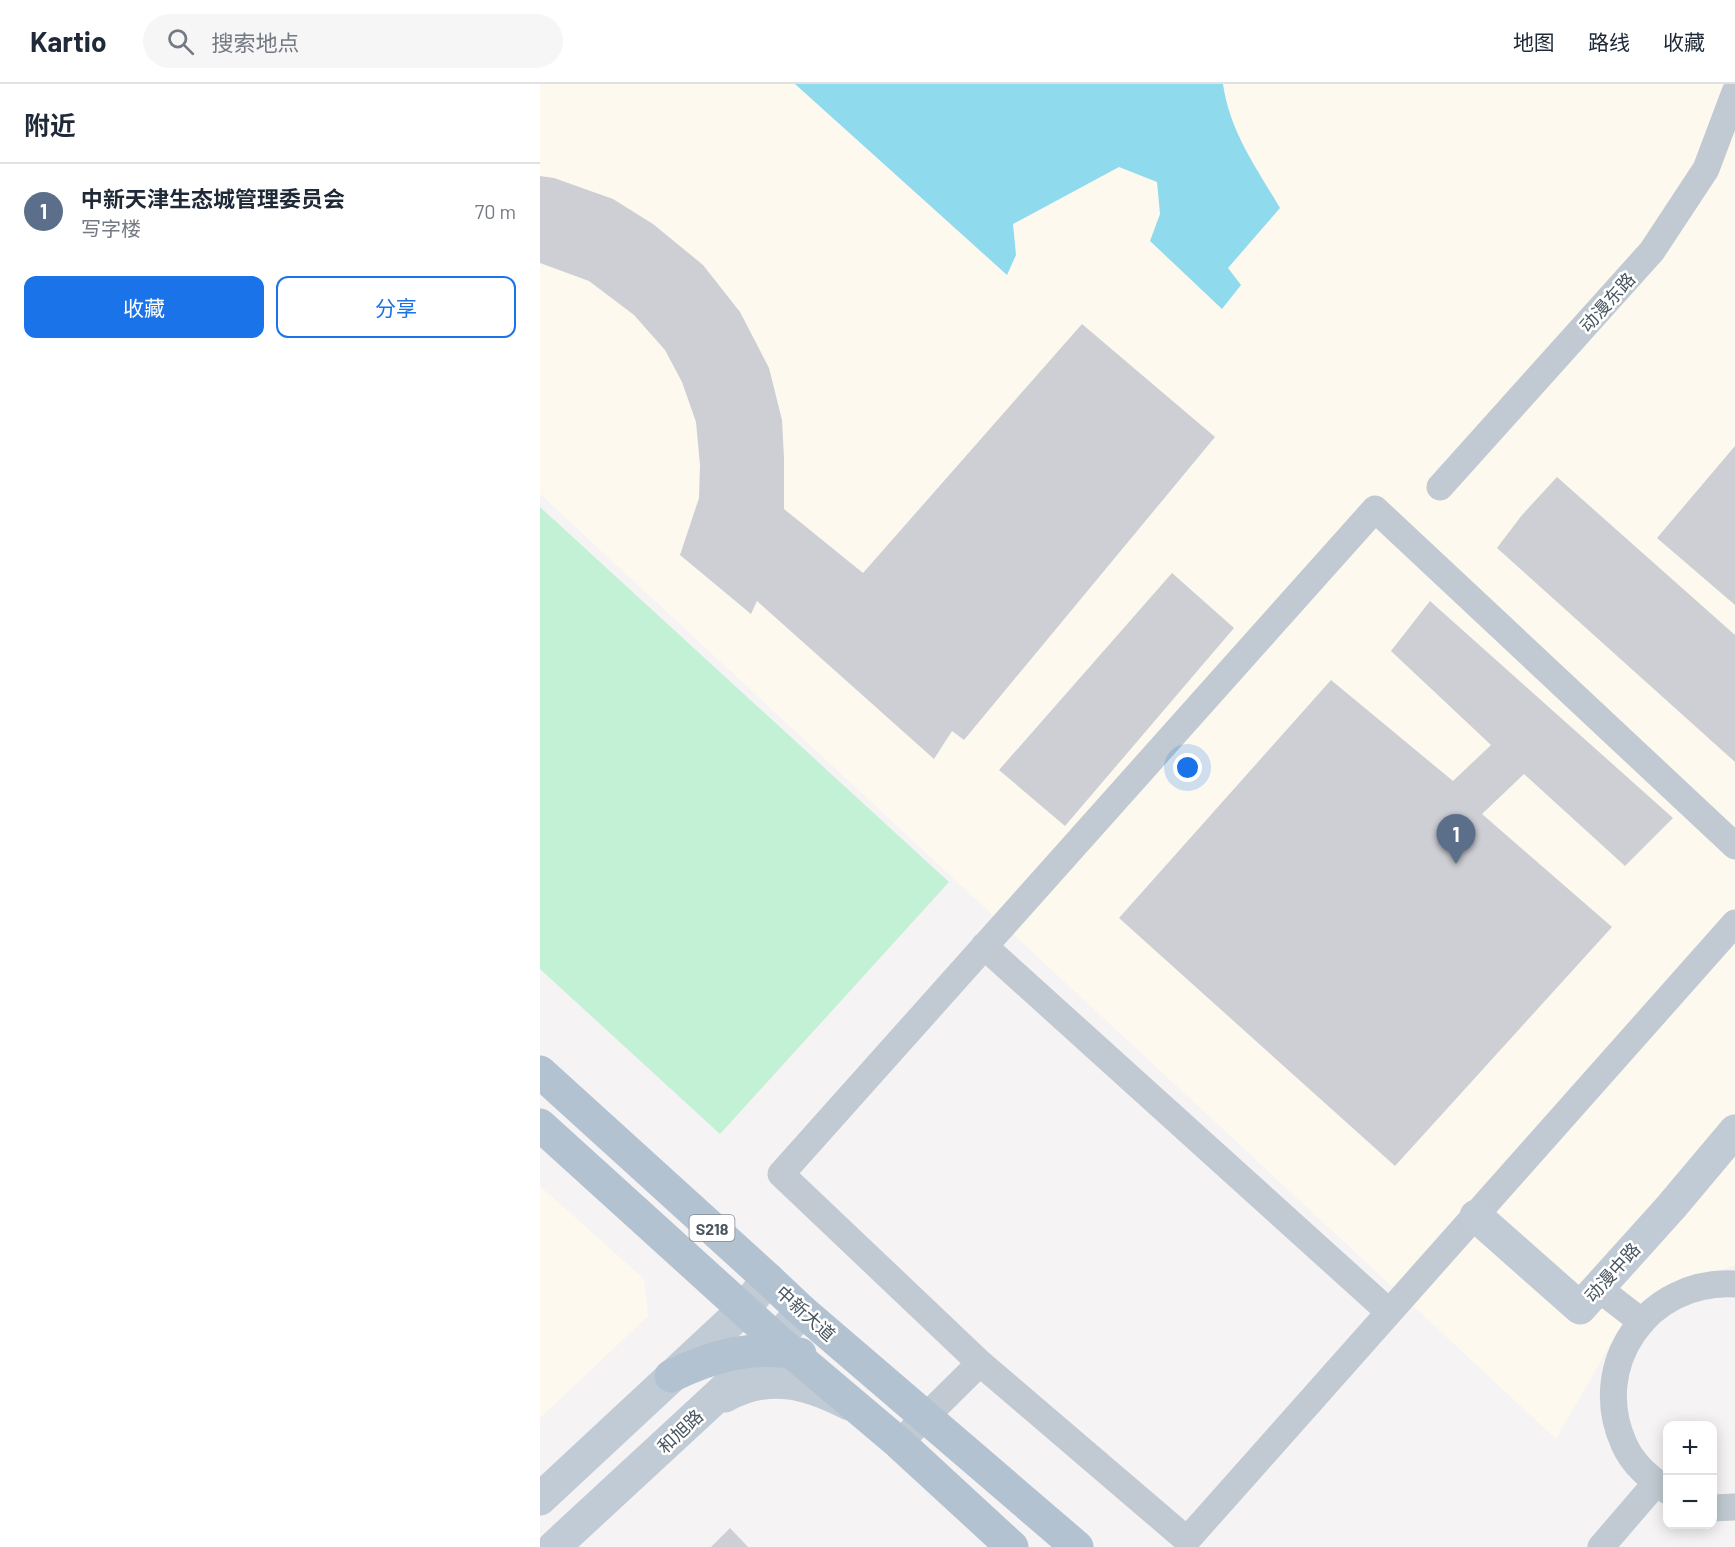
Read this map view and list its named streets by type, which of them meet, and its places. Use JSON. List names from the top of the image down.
{
  "streets": {
    "main road": [
      "S218",
      "动漫中路",
      "中新大道",
      "和旭路"
    ],
    "street": ["动漫东路"]
  },
  "crossings": [
    ["S218", "和旭路"],
    ["中新大道", "和旭路"]
  ],
  "page": {
    "header": "Kartio",
    "search": "搜索地点",
    "nav": ["地图", "路线", "收藏"],
    "heading": "附近",
    "list": [
      {
        "mark": "1",
        "name": "中新天津生态城管理委员会",
        "note": "写字楼",
        "value": "70 m"
      }
    ],
    "buttons": ["收藏", "分享"],
    "pins": "1",
    "map_buttons": ["+", "−"]
  }
}
